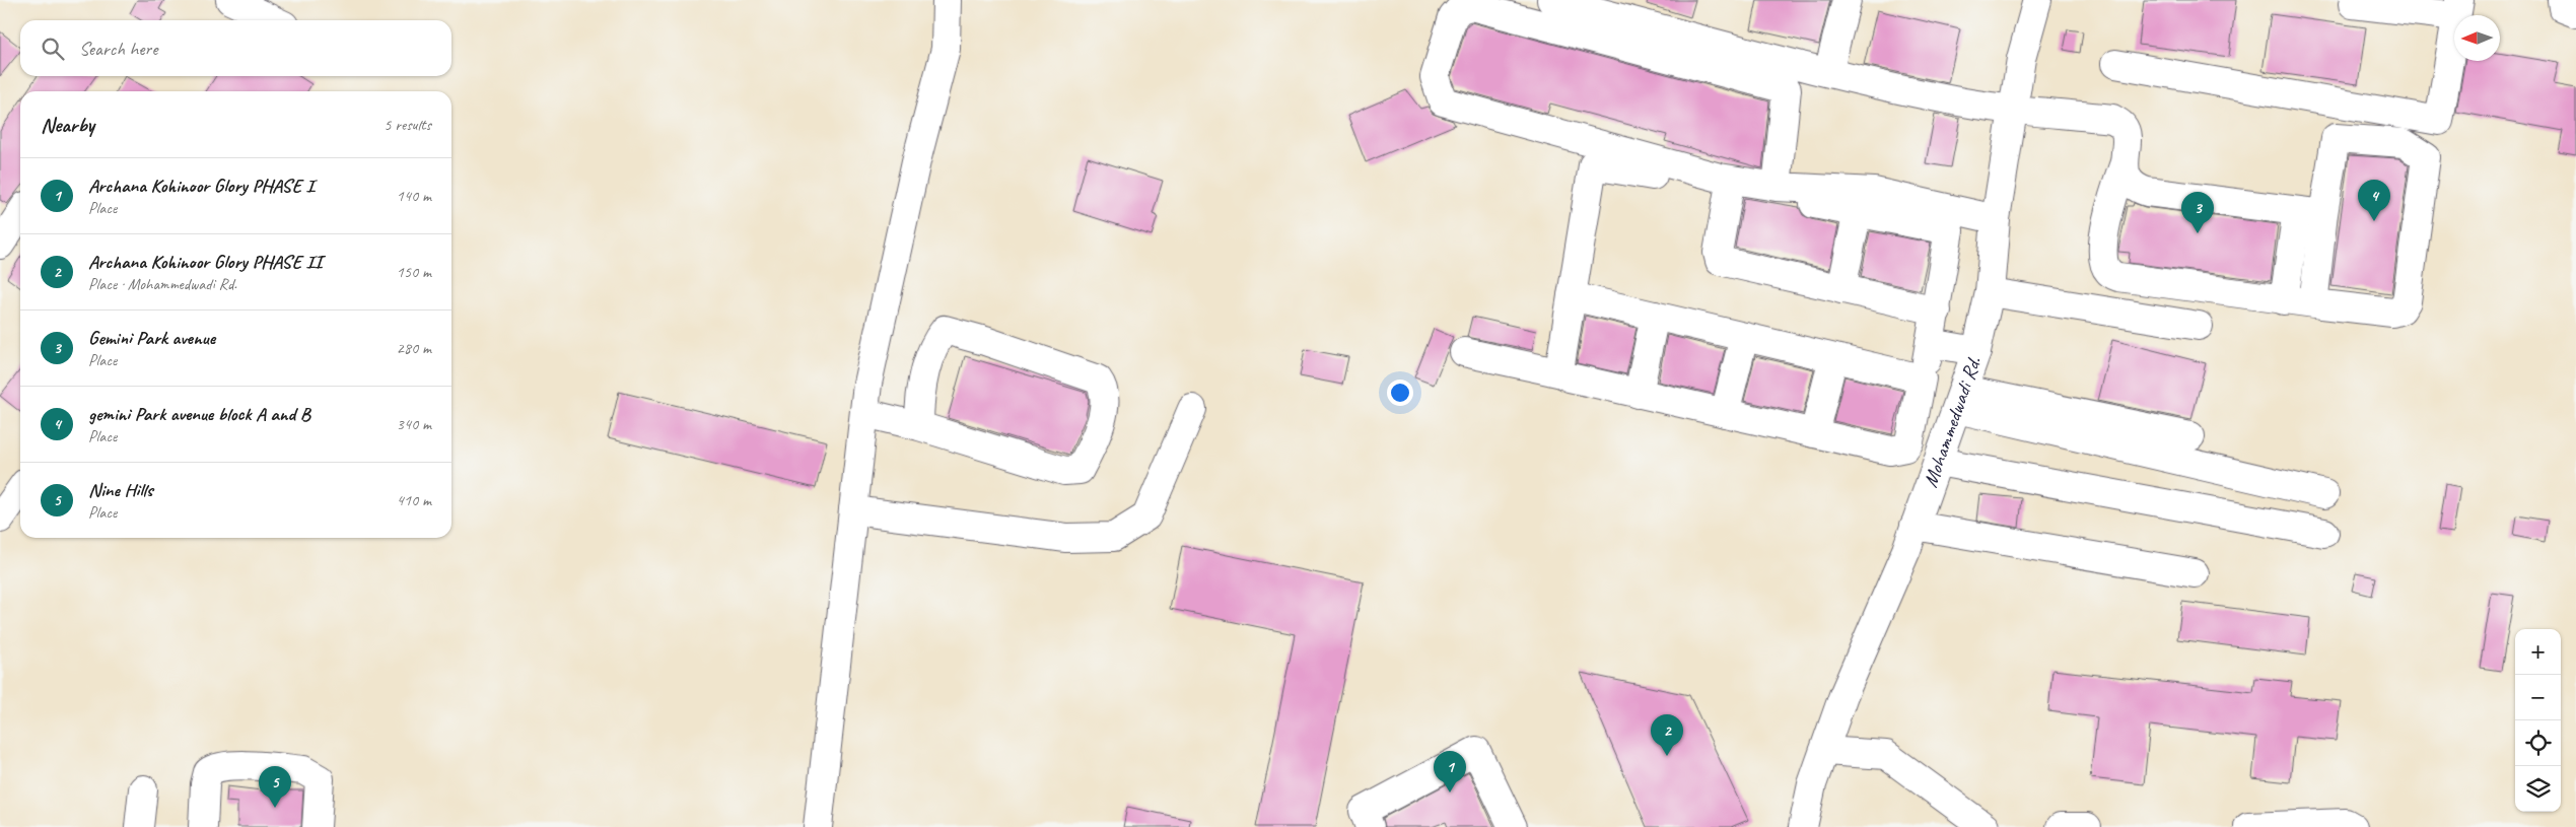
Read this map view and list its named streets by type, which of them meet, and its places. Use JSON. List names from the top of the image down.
{
  "streets": {
    "street": ["Mohammedwadi Rd."]
  },
  "north": "left",
  "page": {
    "search": "Search here",
    "heading": ["Nearby", "5 results"],
    "list": [
      {
        "mark": "1",
        "name": "Archana Kohinoor Glory PHASE I",
        "note": "Place",
        "value": "140 m"
      },
      {
        "mark": "2",
        "name": "Archana Kohinoor Glory PHASE II",
        "note": "Place · Mohammedwadi Rd.",
        "value": "150 m"
      },
      {
        "mark": "3",
        "name": "Gemini Park avenue",
        "note": "Place",
        "value": "280 m"
      },
      {
        "mark": "4",
        "name": "gemini Park avenue block A and B",
        "note": "Place",
        "value": "340 m"
      },
      {
        "mark": "5",
        "name": "Nine Hills",
        "note": "Place",
        "value": "410 m"
      }
    ],
    "pins": [
      "4",
      "3",
      "2",
      "1",
      "5"
    ],
    "map_buttons": ["+", "−"]
  }
}
